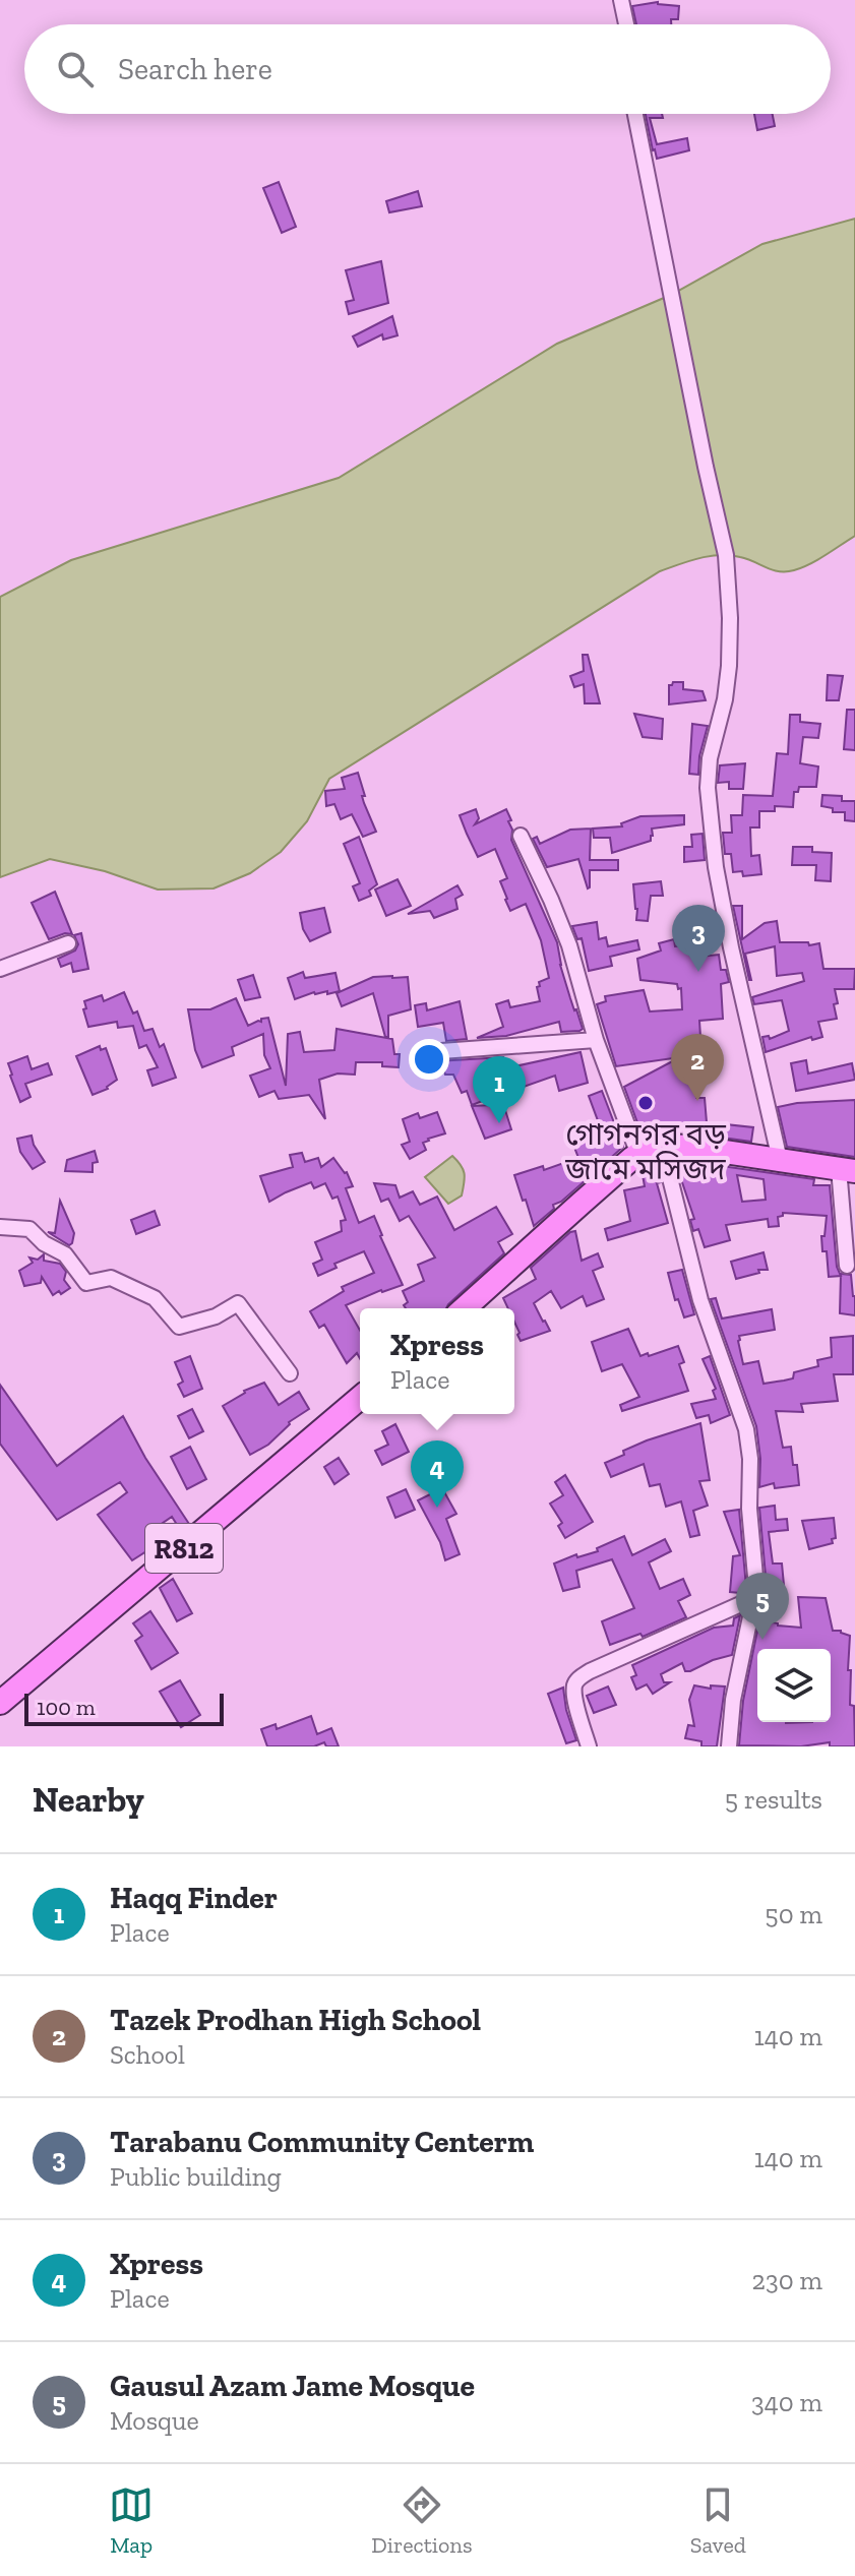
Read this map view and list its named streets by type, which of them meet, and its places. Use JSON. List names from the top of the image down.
{
  "streets": {
    "main road": ["R812"]
  },
  "places": ["গোগনগর বড় জামে মসিজদ"],
  "scale_bar": "100 m",
  "page": {
    "search": "Search here",
    "pins": [
      "3",
      "2",
      "1",
      "4",
      "5"
    ],
    "popup": ["Xpress", "Place"],
    "scale": "100 m",
    "heading": ["Nearby", "5 results"],
    "list": [
      {
        "mark": "1",
        "name": "Haqq Finder",
        "note": "Place",
        "value": "50 m"
      },
      {
        "mark": "2",
        "name": "Tazek Prodhan High School",
        "note": "School",
        "value": "140 m"
      },
      {
        "mark": "3",
        "name": "Tarabanu Community Centerm",
        "note": "Public building",
        "value": "140 m"
      },
      {
        "mark": "4",
        "name": "Xpress",
        "note": "Place",
        "value": "230 m"
      },
      {
        "mark": "5",
        "name": "Gausul Azam Jame Mosque",
        "note": "Mosque",
        "value": "340 m"
      }
    ],
    "nav": ["Map", "Directions", "Saved"]
  }
}
